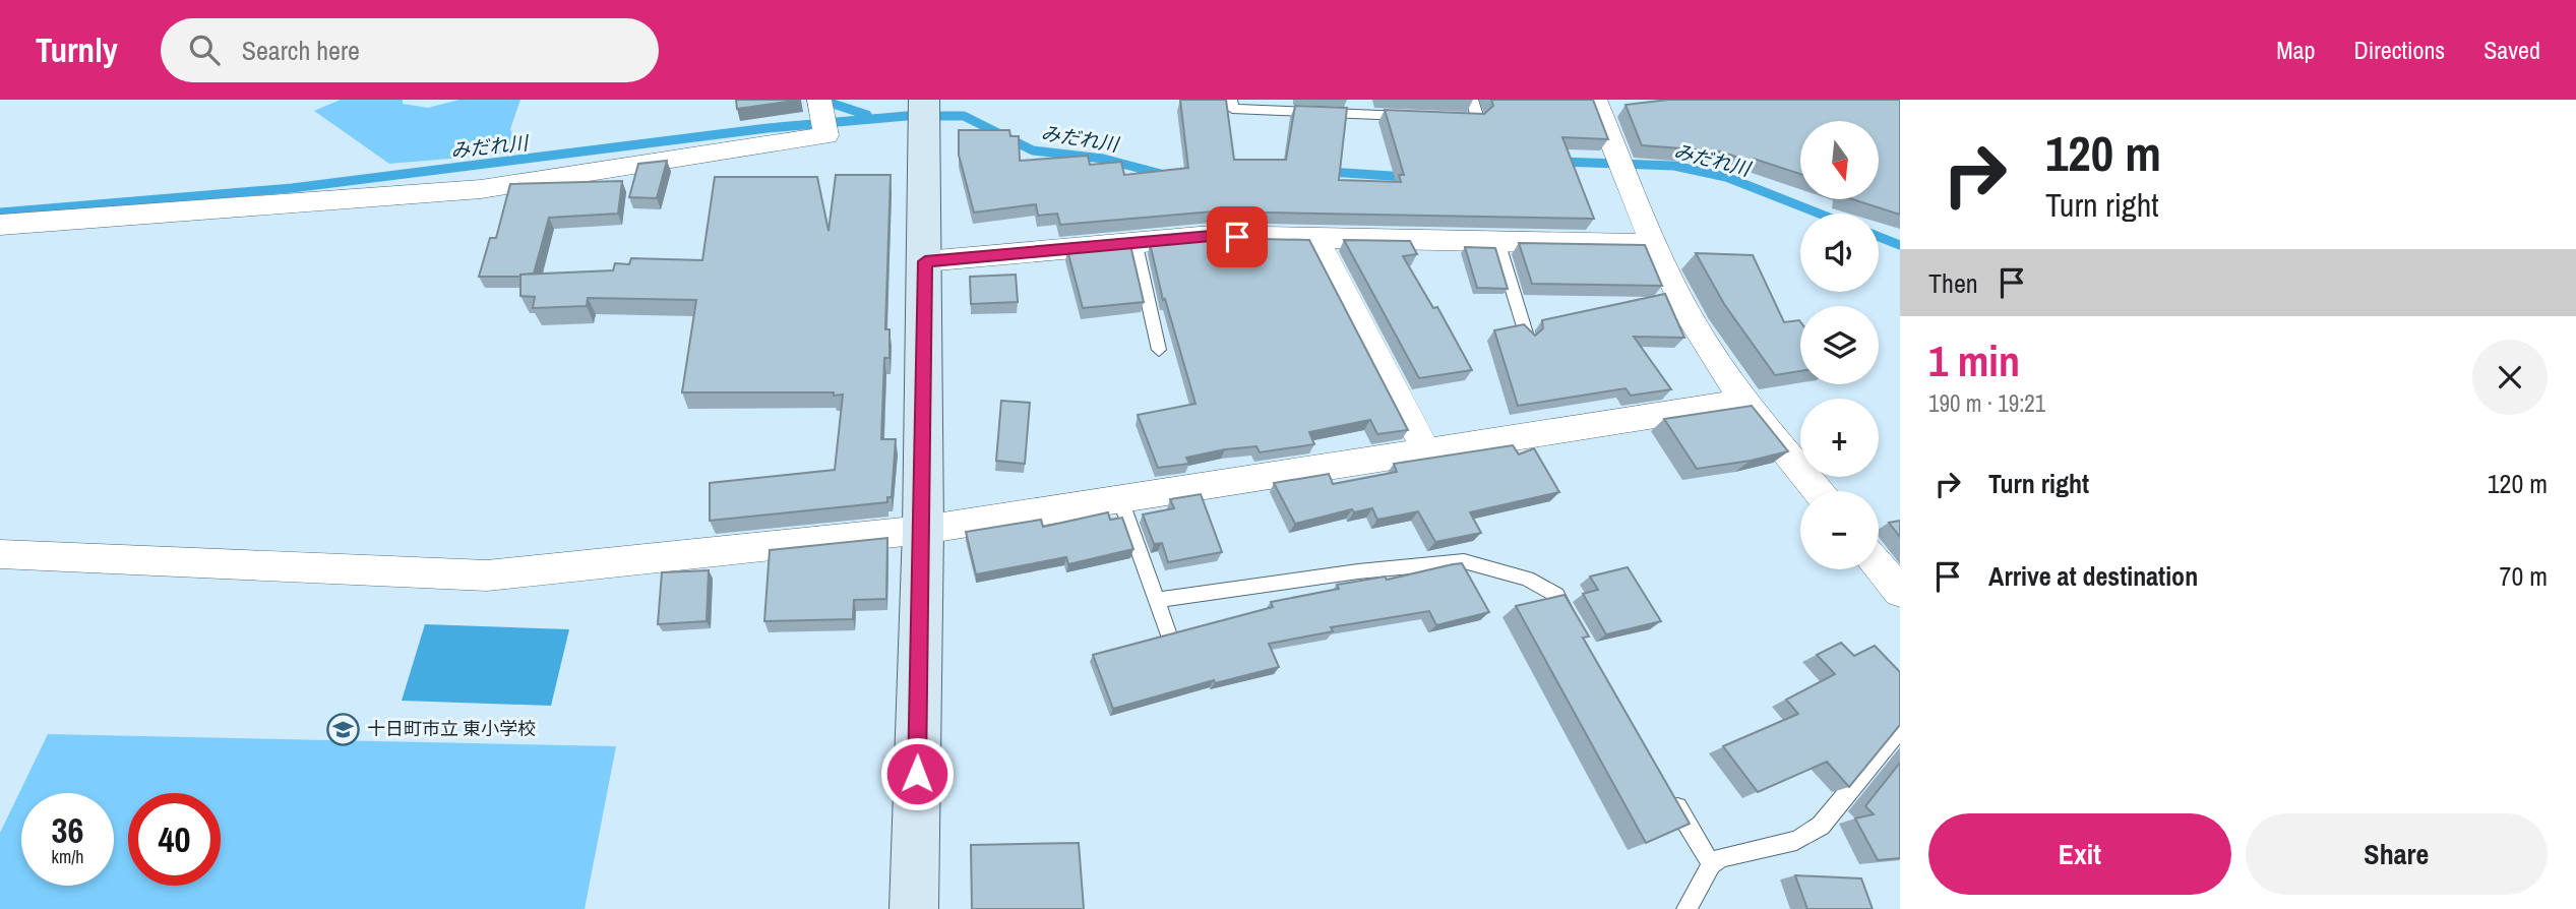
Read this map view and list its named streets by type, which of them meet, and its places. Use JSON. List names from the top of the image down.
{
  "water": ["みだれ川"],
  "places": {
    "school or university": ["十日町市立 東小学校"]
  },
  "north": "bottom",
  "page": {
    "header": "Turnly",
    "search": "Search here",
    "nav": ["Map", "Directions", "Saved"],
    "turn": ["120 m", "Turn right"],
    "map_buttons": ["+", "−"],
    "then": "Then",
    "heading": ["1 min", "190 m · 19:21"],
    "list": [
      {
        "name": "Turn right",
        "value": "120 m"
      },
      {
        "name": "Arrive at destination",
        "value": "70 m"
      }
    ],
    "speed": "36 km/h",
    "limit": "40",
    "buttons": ["Exit", "Share"]
  }
}
